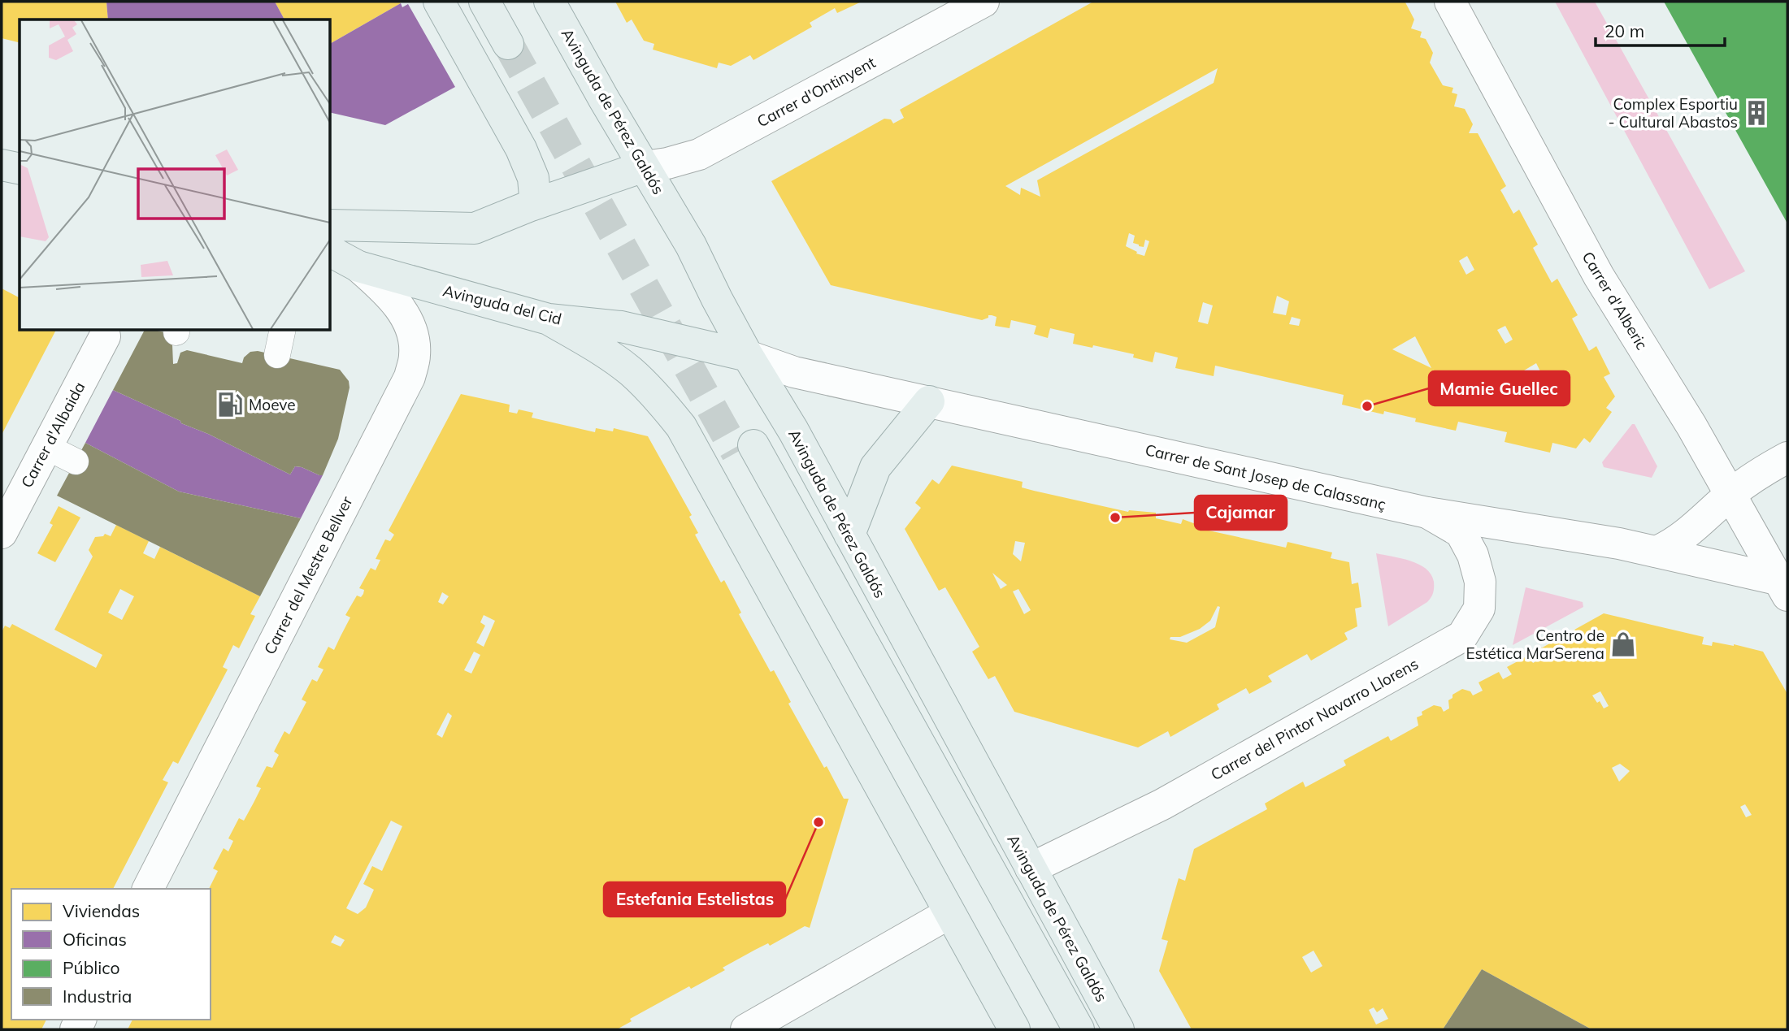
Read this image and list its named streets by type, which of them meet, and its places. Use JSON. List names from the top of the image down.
{
  "streets": {
    "main road": ["Avinguda de Pérez Galdós", "Avinguda del Cid"],
    "street": [
      "Carrer d'Ontinyent",
      "Carrer d'Alberic",
      "Carrer d'Albaida",
      "Carrer de Sant Josep de Calassanç",
      "Carrer del Mestre Bellver",
      "Carrer del Pintor Navarro Llorens"
    ]
  },
  "crossings": [
    ["Carrer d'Ontinyent", "Avinguda de Pérez Galdós"],
    ["Avinguda de Pérez Galdós", "Avinguda del Cid"],
    ["Avinguda de Pérez Galdós", "Carrer de Sant Josep de Calassanç"],
    ["Avinguda de Pérez Galdós", "Carrer del Pintor Navarro Llorens"],
    ["Carrer d'Alberic", "Carrer de Sant Josep de Calassanç"],
    ["Avinguda del Cid", "Carrer de Sant Josep de Calassanç"],
    ["Avinguda del Cid", "Carrer del Mestre Bellver"],
    ["Carrer de Sant Josep de Calassanç", "Carrer del Pintor Navarro Llorens"]
  ],
  "places": {
    "building": ["Complex Esportiu - Cultural Abastos"],
    "fuel station": ["Moeve"],
    "other": ["Mamie Guellec", "Cajamar", "Estefania Estelistas"],
    "shop": ["Centro de Estética MarSerena"]
  },
  "legend": [
    "Viviendas",
    "Oficinas",
    "Público",
    "Industria"
  ],
  "scale_bar": "20 m"
}
